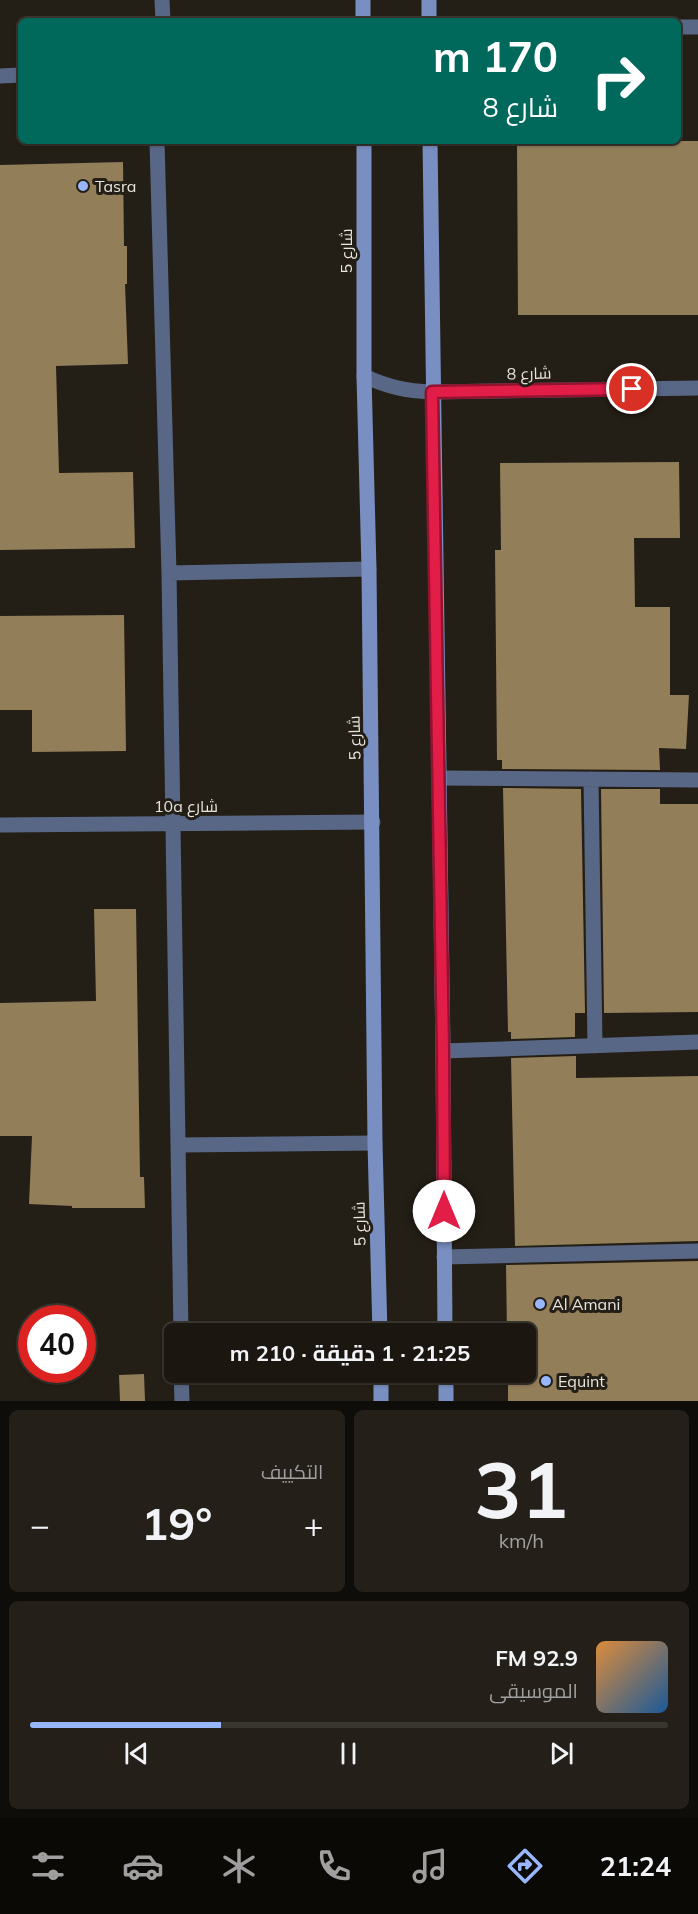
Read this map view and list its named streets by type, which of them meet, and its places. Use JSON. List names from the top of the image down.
{
  "streets": {
    "street": ["شارع 5", "شارع 8", "10a شارع"]
  },
  "crossings": [
    ["شارع 5", "شارع 8"],
    ["شارع 5", "10a شارع"]
  ],
  "places": ["Tasra", "Al Amani", "Equint"],
  "page": {
    "turn": ["170 m", "شارع 8"],
    "limit": "40",
    "trip": "21:25 · 1 دقيقة · 210 m",
    "tile": [
      ["31", "km/h"],
      "التكييف"
    ],
    "heat": ["−", "19°", "+"],
    "song": ["92.9 FM", "الموسيقى"],
    "tabs": "21:24"
  }
}
